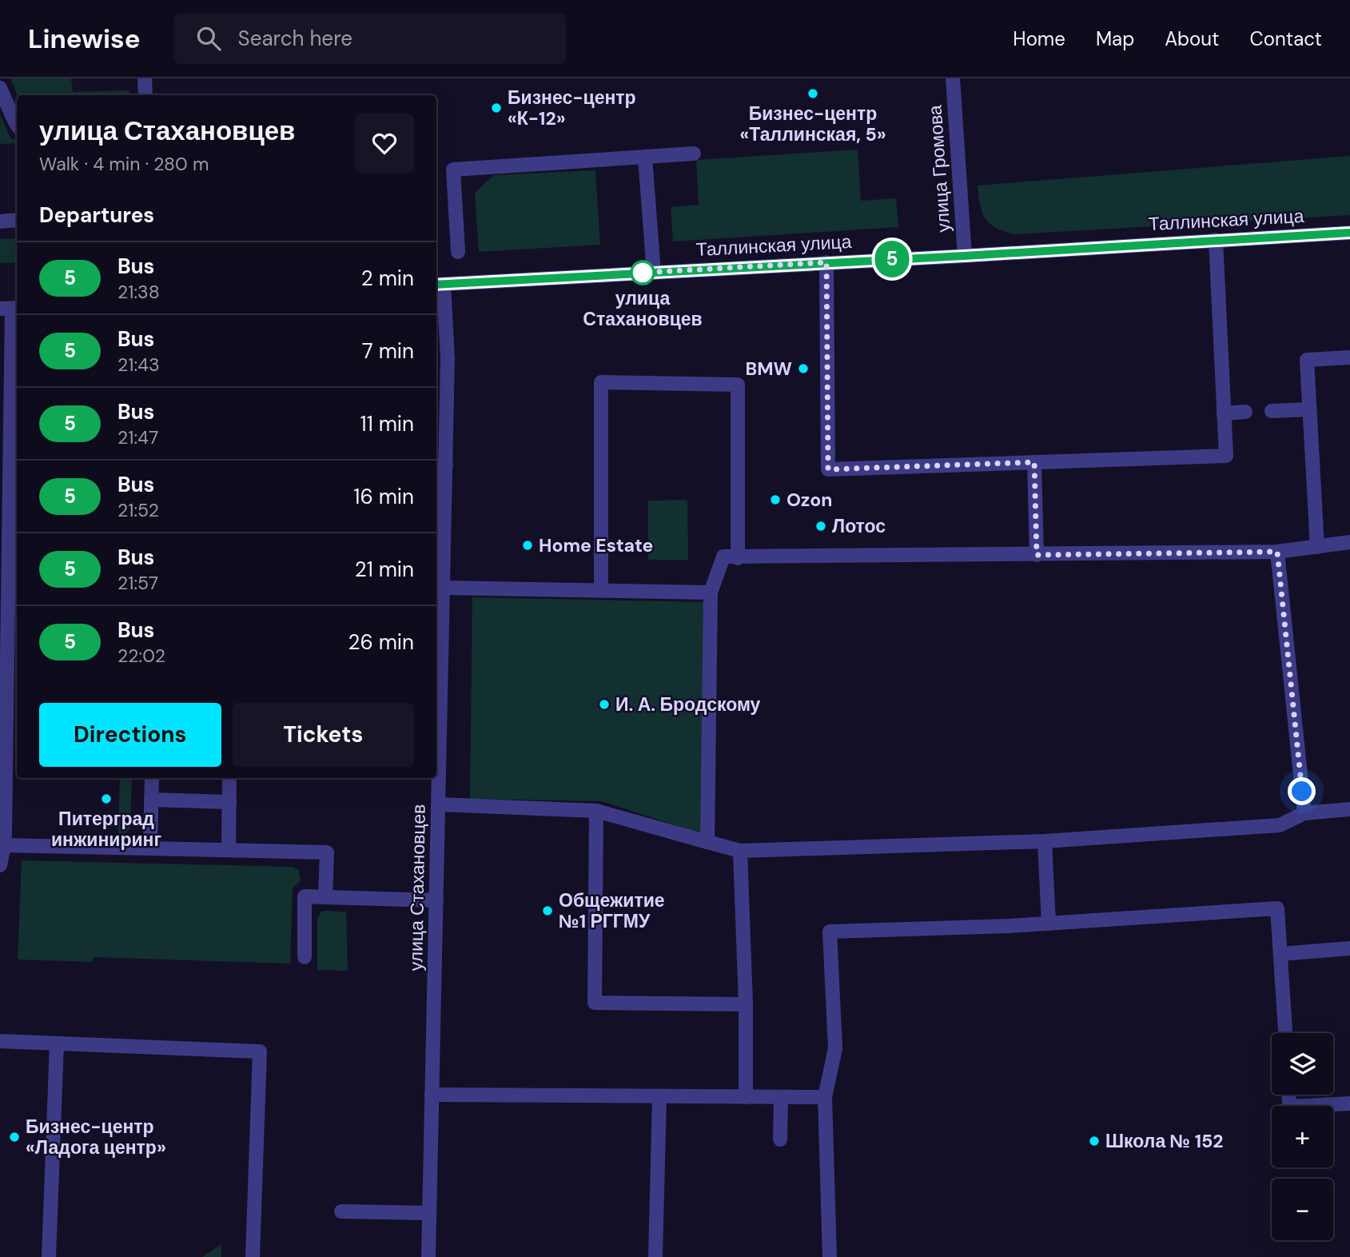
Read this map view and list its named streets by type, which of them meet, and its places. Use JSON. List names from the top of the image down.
{
  "streets": {
    "street": ["улица Громова", "Таллинская улица", "улица Стахановцев"]
  },
  "crossings": [
    ["улица Громова", "Таллинская улица"],
    ["Таллинская улица", "улица Стахановцев"]
  ],
  "places": [
    "Бизнес-центр «Таллинская, 5»",
    "Бизнес-центр «К-12»",
    "улица Стахановцев",
    "BMW",
    "Ozon",
    "Лотос",
    "Home Estate",
    "И. А. Бродскому",
    "Питерград инжиниринг",
    "Общежитие №1 РГГМУ",
    "Бизнес-центр «Ладога центр»",
    "Школа № 152"
  ],
  "lines": ["bus line 5"],
  "page": {
    "header": "Linewise",
    "search": "Search here",
    "nav": [
      "Home",
      "Map",
      "About",
      "Contact"
    ],
    "on_map": "5",
    "heading": [
      ["улица Стахановцев", "Walk · 4 min · 280 m"],
      "Departures"
    ],
    "list": [
      {
        "mark": "5",
        "name": "Bus",
        "note": "21:38",
        "value": "2 min"
      },
      {
        "mark": "5",
        "name": "Bus",
        "note": "21:43",
        "value": "7 min"
      },
      {
        "mark": "5",
        "name": "Bus",
        "note": "21:47",
        "value": "11 min"
      },
      {
        "mark": "5",
        "name": "Bus",
        "note": "21:52",
        "value": "16 min"
      },
      {
        "mark": "5",
        "name": "Bus",
        "note": "21:57",
        "value": "21 min"
      },
      {
        "mark": "5",
        "name": "Bus",
        "note": "22:02",
        "value": "26 min"
      }
    ],
    "buttons": ["Directions", "Tickets"],
    "map_buttons": ["+", "−"]
  }
}
